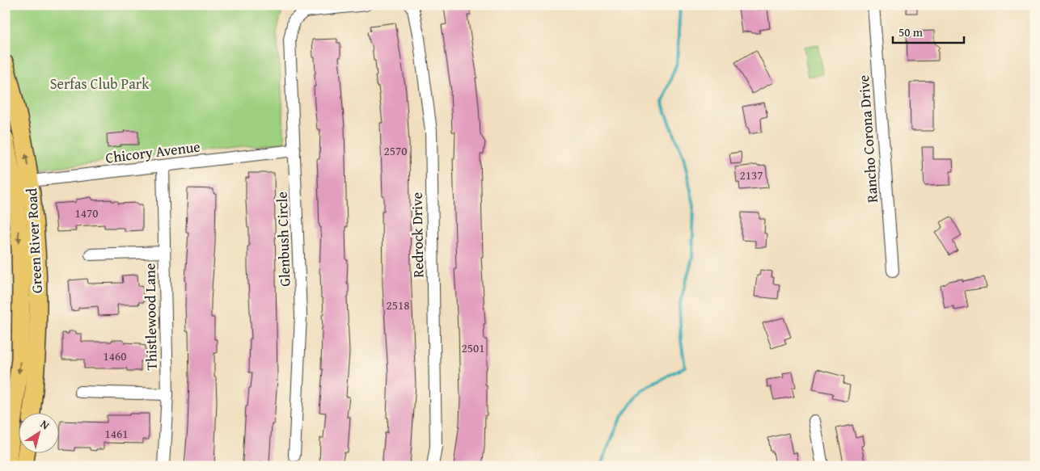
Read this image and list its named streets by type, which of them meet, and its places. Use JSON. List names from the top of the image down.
{
  "streets": {
    "main road": ["Green River Road"],
    "street": [
      "Rancho Corona Drive",
      "Chicory Avenue",
      "Redrock Drive",
      "Glenbush Circle",
      "Thistlewood Lane"
    ]
  },
  "crossings": [
    ["Chicory Avenue", "Glenbush Circle"],
    ["Chicory Avenue", "Green River Road"],
    ["Chicory Avenue", "Thistlewood Lane"]
  ],
  "parks": ["Serfas Club Park"],
  "house_numbers": [
    "2570",
    "2137",
    "1470",
    "2518",
    "2501",
    "1460",
    "1461"
  ],
  "scale_bar": "50 m",
  "north": "top right"
}
